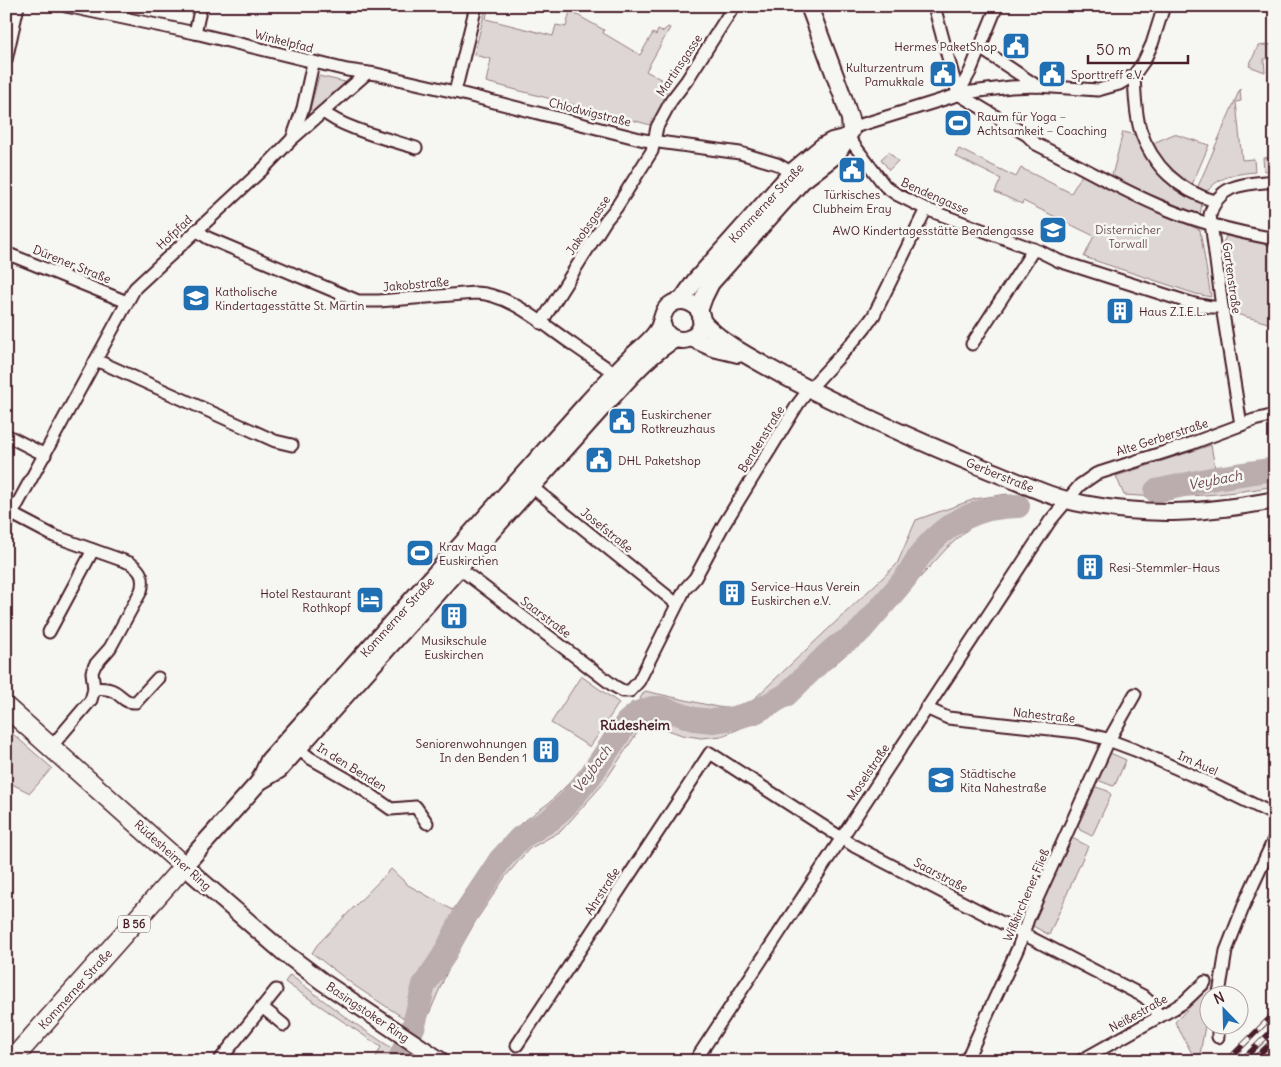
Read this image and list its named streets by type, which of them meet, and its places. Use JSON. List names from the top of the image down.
{
  "streets": {
    "main road": ["Kommerner Straße", "Rüdesheimer Ring", "B 56"],
    "street": [
      "Winkelpfad",
      "Martinsgasse",
      "Chlodwigstraße",
      "Bendengasse",
      "Jakobsgasse",
      "Hofpfad",
      "Dürener Straße",
      "Gartenstraße",
      "Jakobstraße",
      "Alte Gerberstraße",
      "Bendenstraße",
      "Gerberstraße",
      "Josefstraße",
      "Saarstraße",
      "Nahestraße",
      "Im Auel",
      "In den Benden",
      "Moselstraße",
      "Ahrstraße",
      "Wißkirchener Fließ",
      "Basingstoker Ring",
      "Neißestraße"
    ]
  },
  "crossings": [
    ["Winkelpfad", "Chlodwigstraße"],
    ["Winkelpfad", "Hofpfad"],
    ["Martinsgasse", "Chlodwigstraße"],
    ["Martinsgasse", "Jakobsgasse"],
    ["Chlodwigstraße", "Kommerner Straße"],
    ["Chlodwigstraße", "Jakobsgasse"],
    ["Chlodwigstraße", "Hofpfad"],
    ["Bendengasse", "Kommerner Straße"],
    ["Bendengasse", "Gartenstraße"],
    ["Bendengasse", "Bendenstraße"],
    ["Kommerner Straße", "Jakobstraße"],
    ["Kommerner Straße", "Gerberstraße"],
    ["Kommerner Straße", "Josefstraße"],
    ["Kommerner Straße", "Saarstraße"],
    ["Kommerner Straße", "In den Benden"],
    ["Kommerner Straße", "Rüdesheimer Ring"],
    ["Jakobsgasse", "Jakobstraße"],
    ["Hofpfad", "Dürener Straße"],
    ["Hofpfad", "Jakobstraße"],
    ["Gartenstraße", "Alte Gerberstraße"],
    ["Alte Gerberstraße", "Gerberstraße"],
    ["Alte Gerberstraße", "Moselstraße"],
    ["Bendenstraße", "Gerberstraße"],
    ["Bendenstraße", "Josefstraße"],
    ["Bendenstraße", "Saarstraße"],
    ["Gerberstraße", "Moselstraße"],
    ["Saarstraße", "Moselstraße"],
    ["Saarstraße", "Ahrstraße"],
    ["Saarstraße", "Wißkirchener Fließ"],
    ["Saarstraße", "Neißestraße"],
    ["Nahestraße", "Im Auel"],
    ["Nahestraße", "Moselstraße"],
    ["Nahestraße", "Wißkirchener Fließ"],
    ["Im Auel", "Wißkirchener Fließ"],
    ["Rüdesheimer Ring", "Basingstoker Ring"]
  ],
  "districts": ["Rüdesheim"],
  "water": ["Veybach"],
  "parks": ["Disternicher Torwall"],
  "places": {
    "public building": [
      "Hermes PaketShop",
      "Kulturzentrum Pamukkale",
      "Sporttreff e.V.",
      "Türkisches Clubheim Eray",
      "Euskirchener Rotkreuzhaus",
      "DHL Paketshop"
    ],
    "sports": ["Raum für Yoga – Achtsamkeit – Coaching", "Krav Maga Euskirchen"],
    "school or university": ["AWO Kindertagesstätte Bendengasse", "Katholische Kindertagesstätte St. Martin", "Städtische Kita Nahestraße"],
    "building": [
      "Haus Z.I.E.L.",
      "Resi-Stemmler-Haus",
      "Service-Haus Verein Euskirchen e.V.",
      "Musikschule Euskirchen",
      "Seniorenwohnungen In den Benden 1"
    ],
    "hotel": ["Hotel Restaurant Rothkopf"]
  },
  "scale_bar": "50 m",
  "north": "top left"
}
